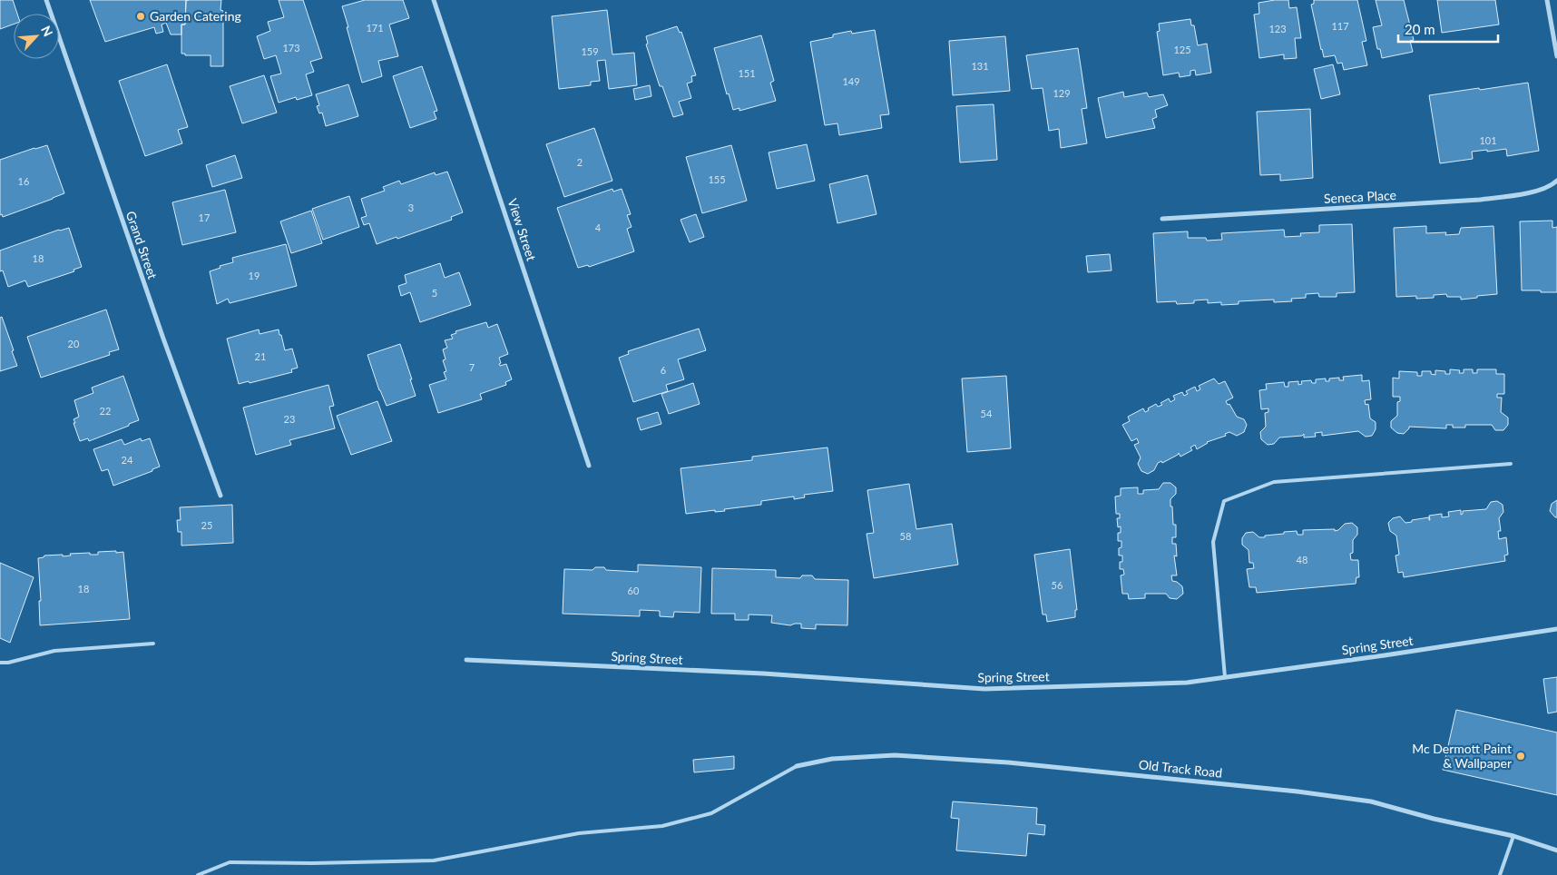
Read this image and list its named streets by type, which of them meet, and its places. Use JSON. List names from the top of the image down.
{
  "streets": {
    "street": [
      "Seneca Place",
      "View Street",
      "Grand Street",
      "Spring Street",
      "Old Track Road"
    ]
  },
  "places": ["Garden Catering", "Mc Dermott Paint & Wallpaper"],
  "house_numbers": [
    "117",
    "171",
    "123",
    "173",
    "125",
    "159",
    "131",
    "151",
    "149",
    "129",
    "101",
    "2",
    "155",
    "16",
    "3",
    "17",
    "4",
    "18",
    "19",
    "5",
    "20",
    "21",
    "7",
    "6",
    "22",
    "54",
    "23",
    "24",
    "25",
    "58",
    "48",
    "56",
    "18",
    "60"
  ],
  "scale_bar": "20 m",
  "north": "top right"
}
